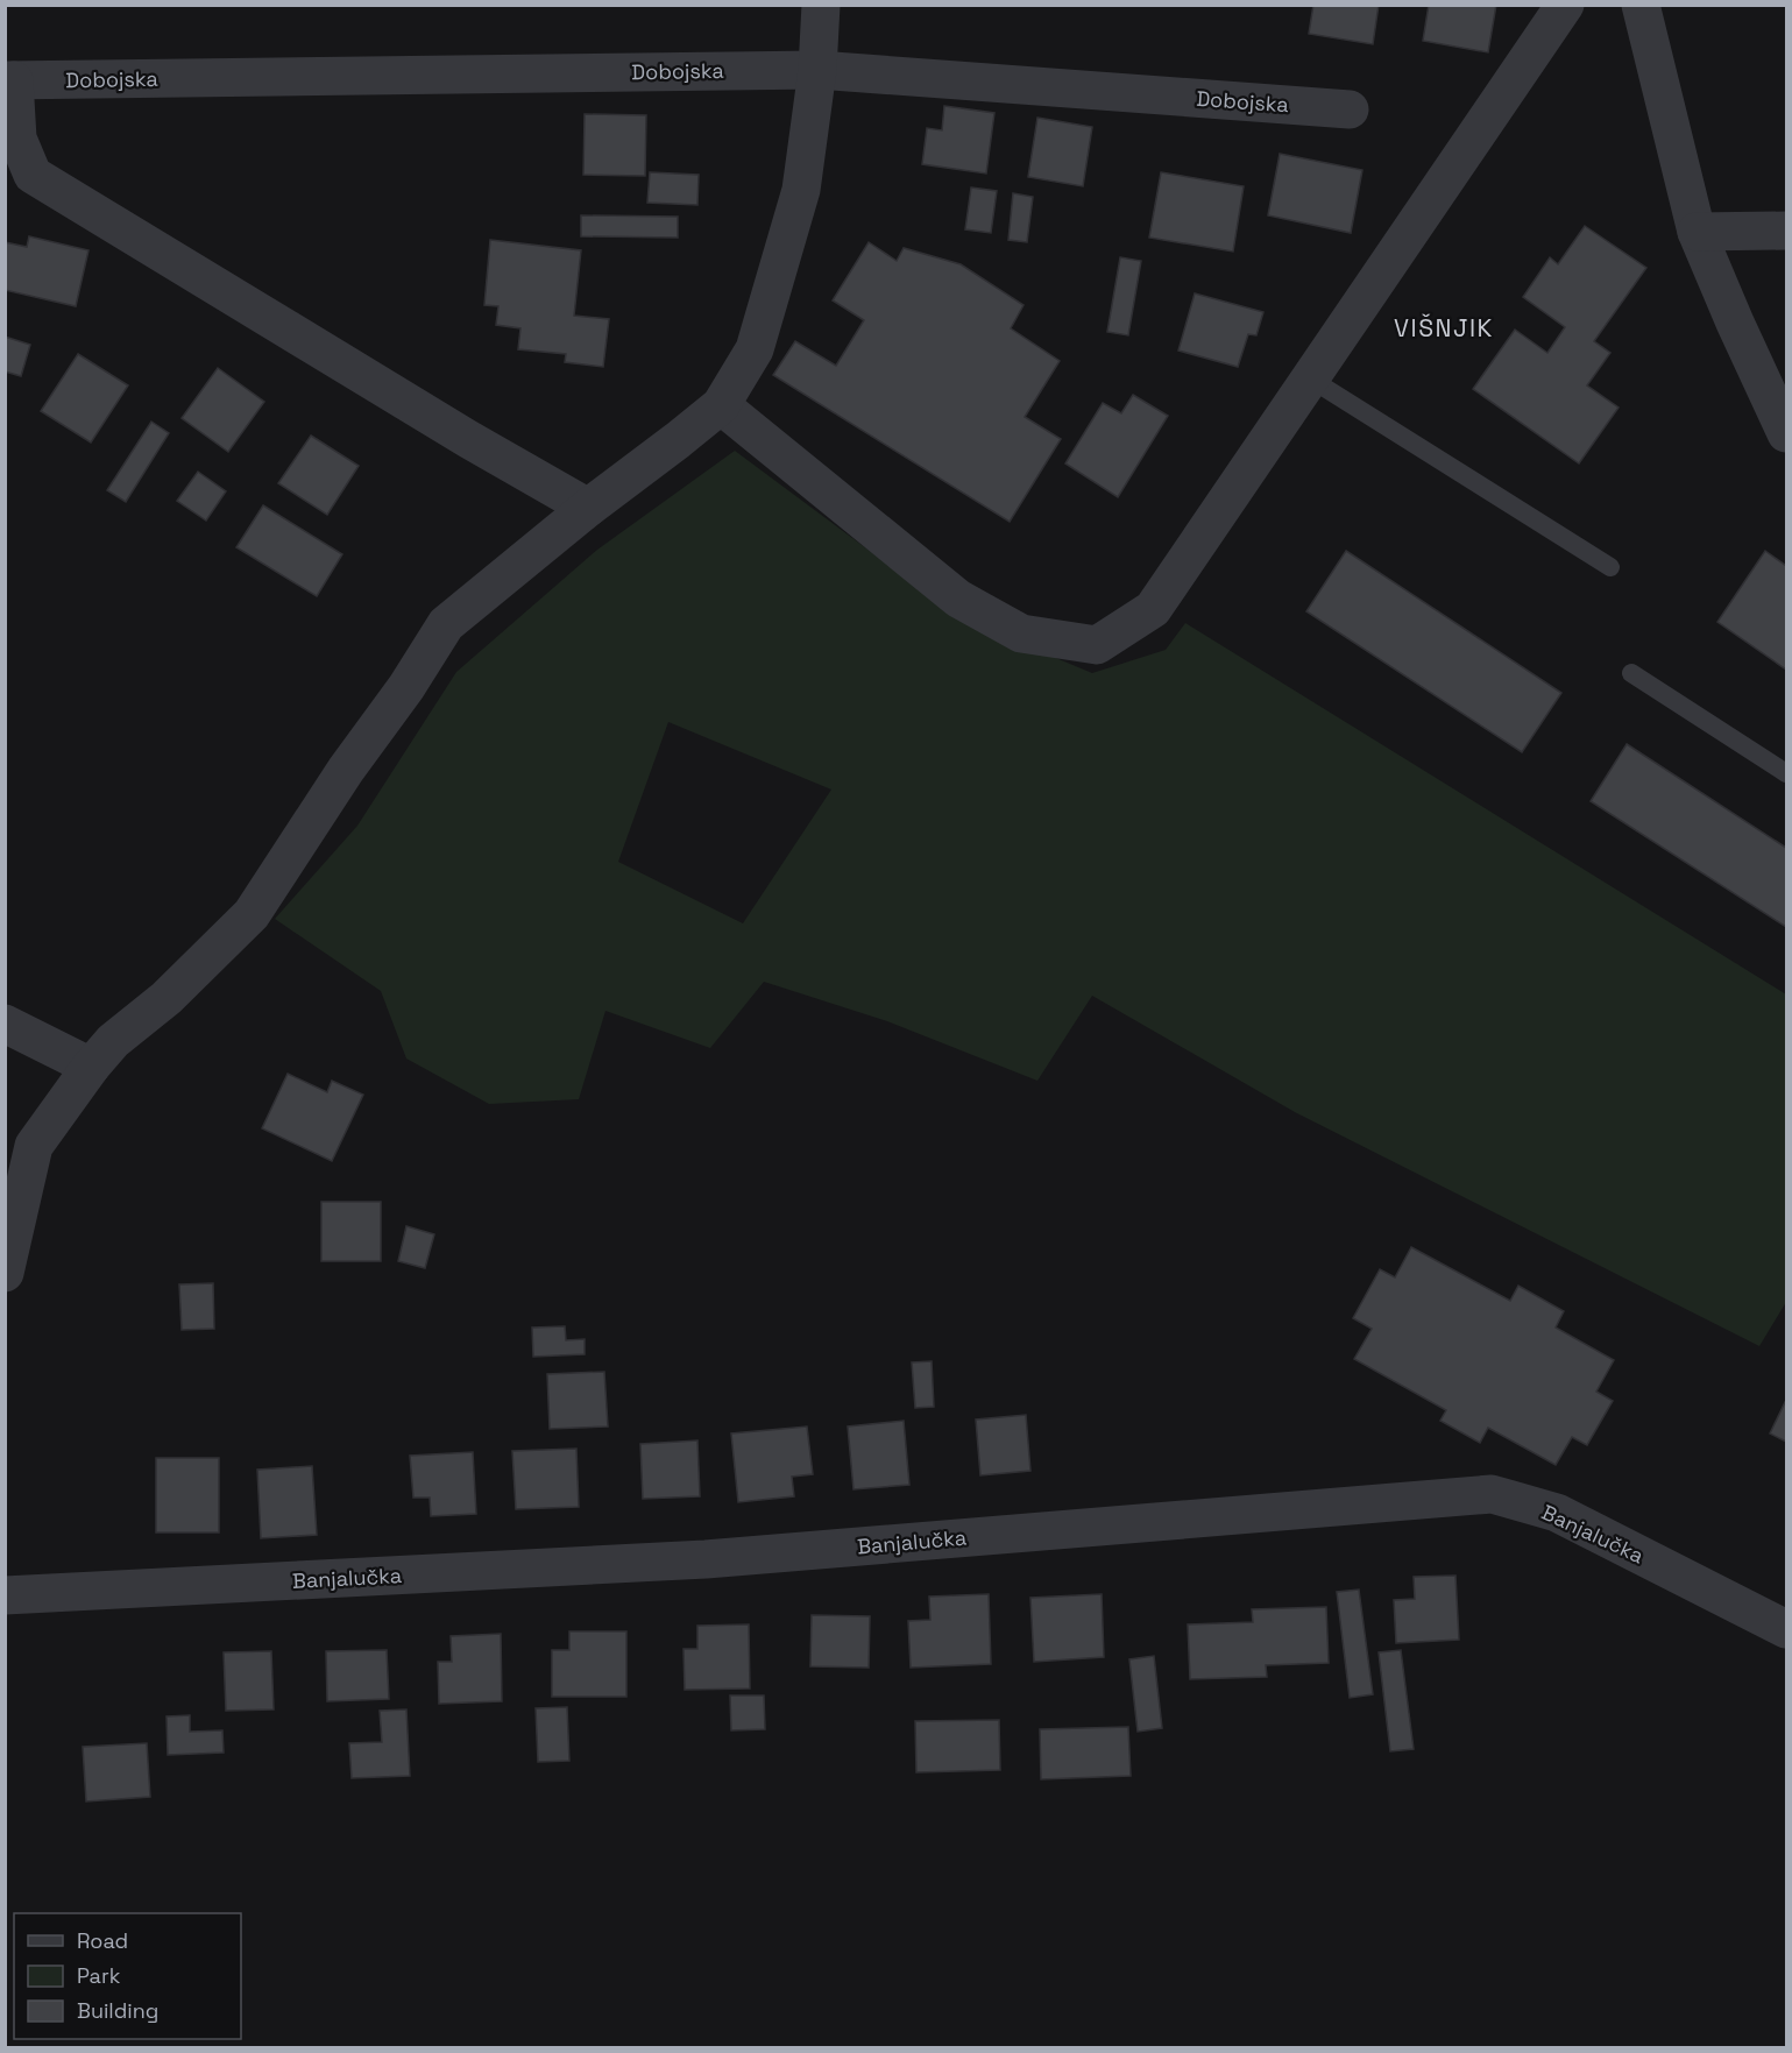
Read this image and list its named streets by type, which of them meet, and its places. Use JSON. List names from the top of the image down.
{
  "streets": {
    "street": ["Dobojska", "Banjalučka"]
  },
  "districts": ["VIŠNJIK"],
  "legend": ["Road", "Park", "Building"]
}
